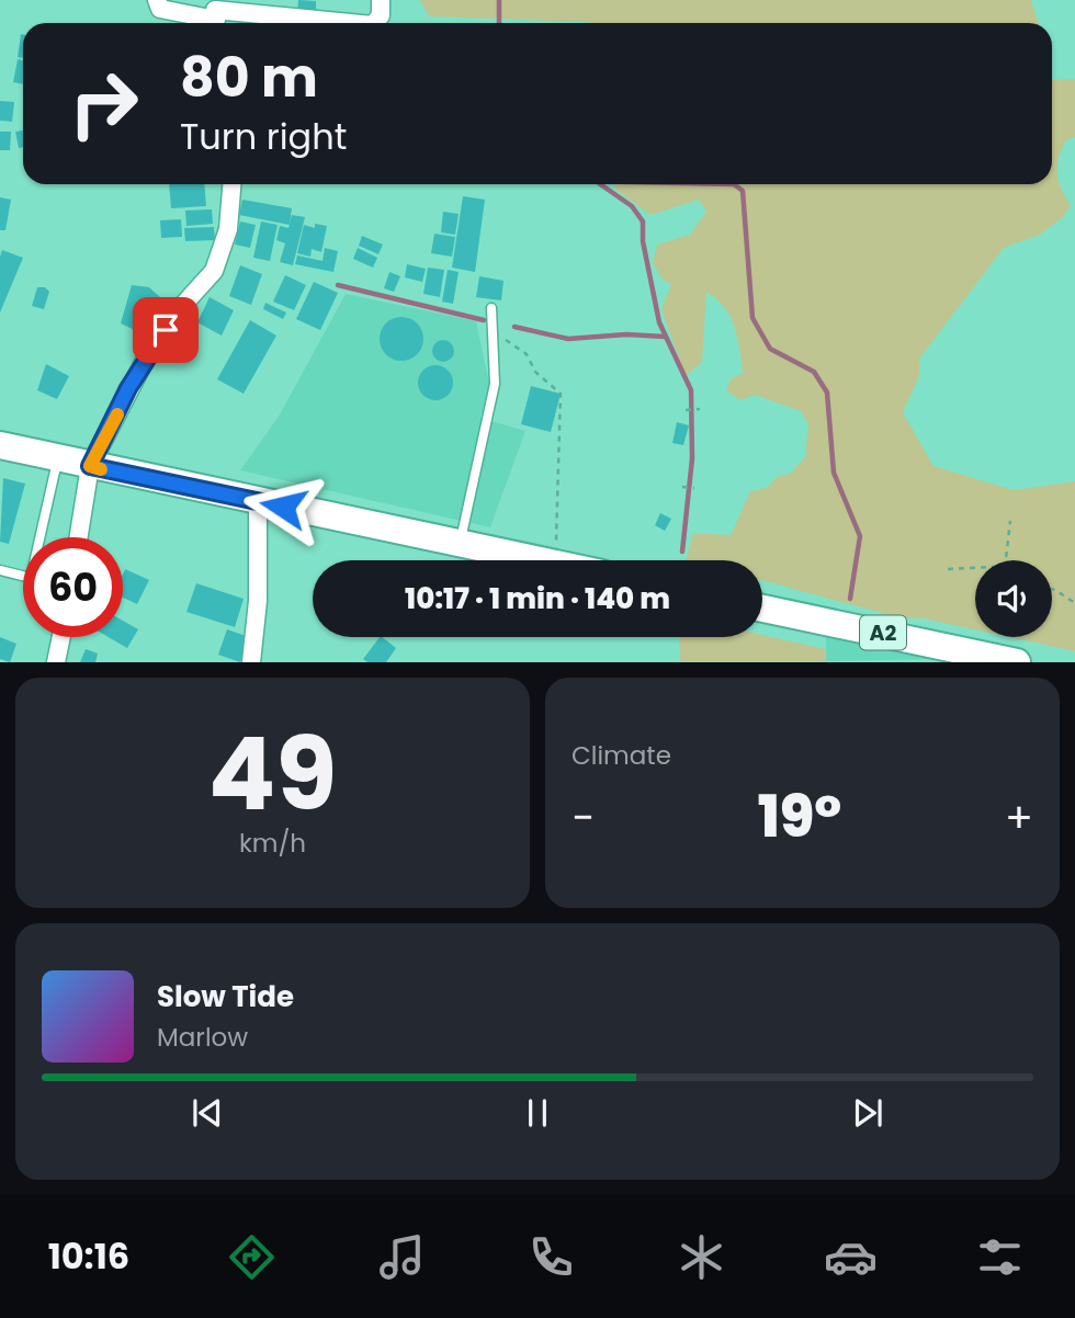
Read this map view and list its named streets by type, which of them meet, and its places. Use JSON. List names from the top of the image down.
{
  "streets": {
    "main road": ["A2"]
  },
  "page": {
    "turn": ["80 m", "Turn right"],
    "limit": "60",
    "trip": "10:17 · 1 min · 140 m",
    "tile": [
      ["49", "km/h"],
      "Climate"
    ],
    "heat": ["−", "19°", "+"],
    "song": ["Slow Tide", "Marlow"],
    "tabs": "10:16"
  }
}
